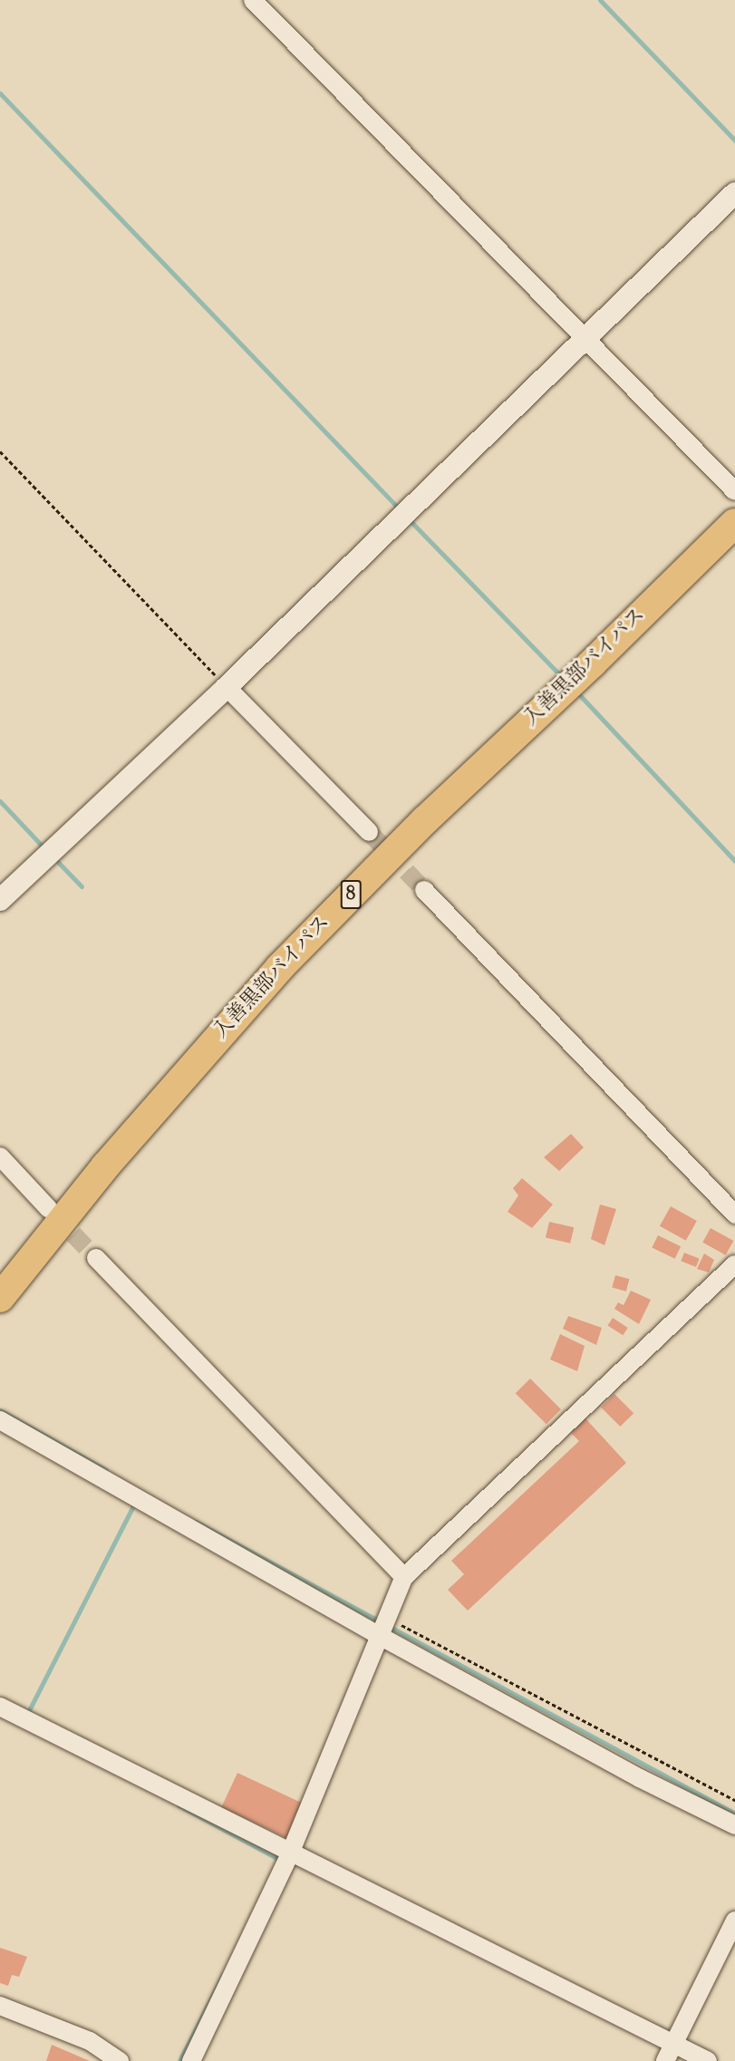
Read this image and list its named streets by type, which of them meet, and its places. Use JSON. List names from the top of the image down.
{
  "streets": {
    "highway": ["入善黒部バイパス", "8"]
  }
}
